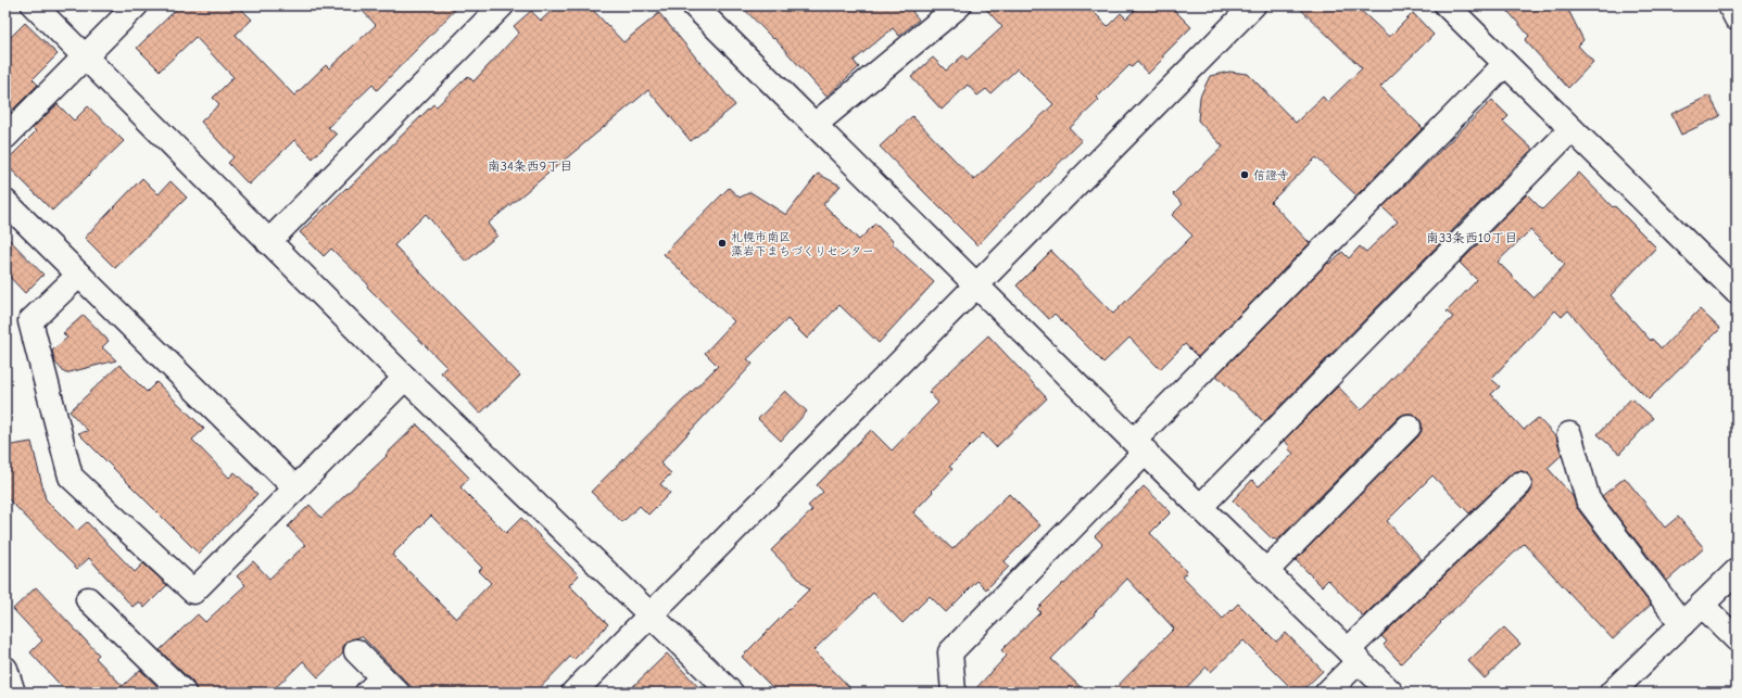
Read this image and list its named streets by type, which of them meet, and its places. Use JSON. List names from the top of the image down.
{
  "districts": ["南34条西9丁目", "南33条西10丁目"],
  "places": ["信證寺", "札幌市南区 藻岩下まちづくりセンター"]
}
